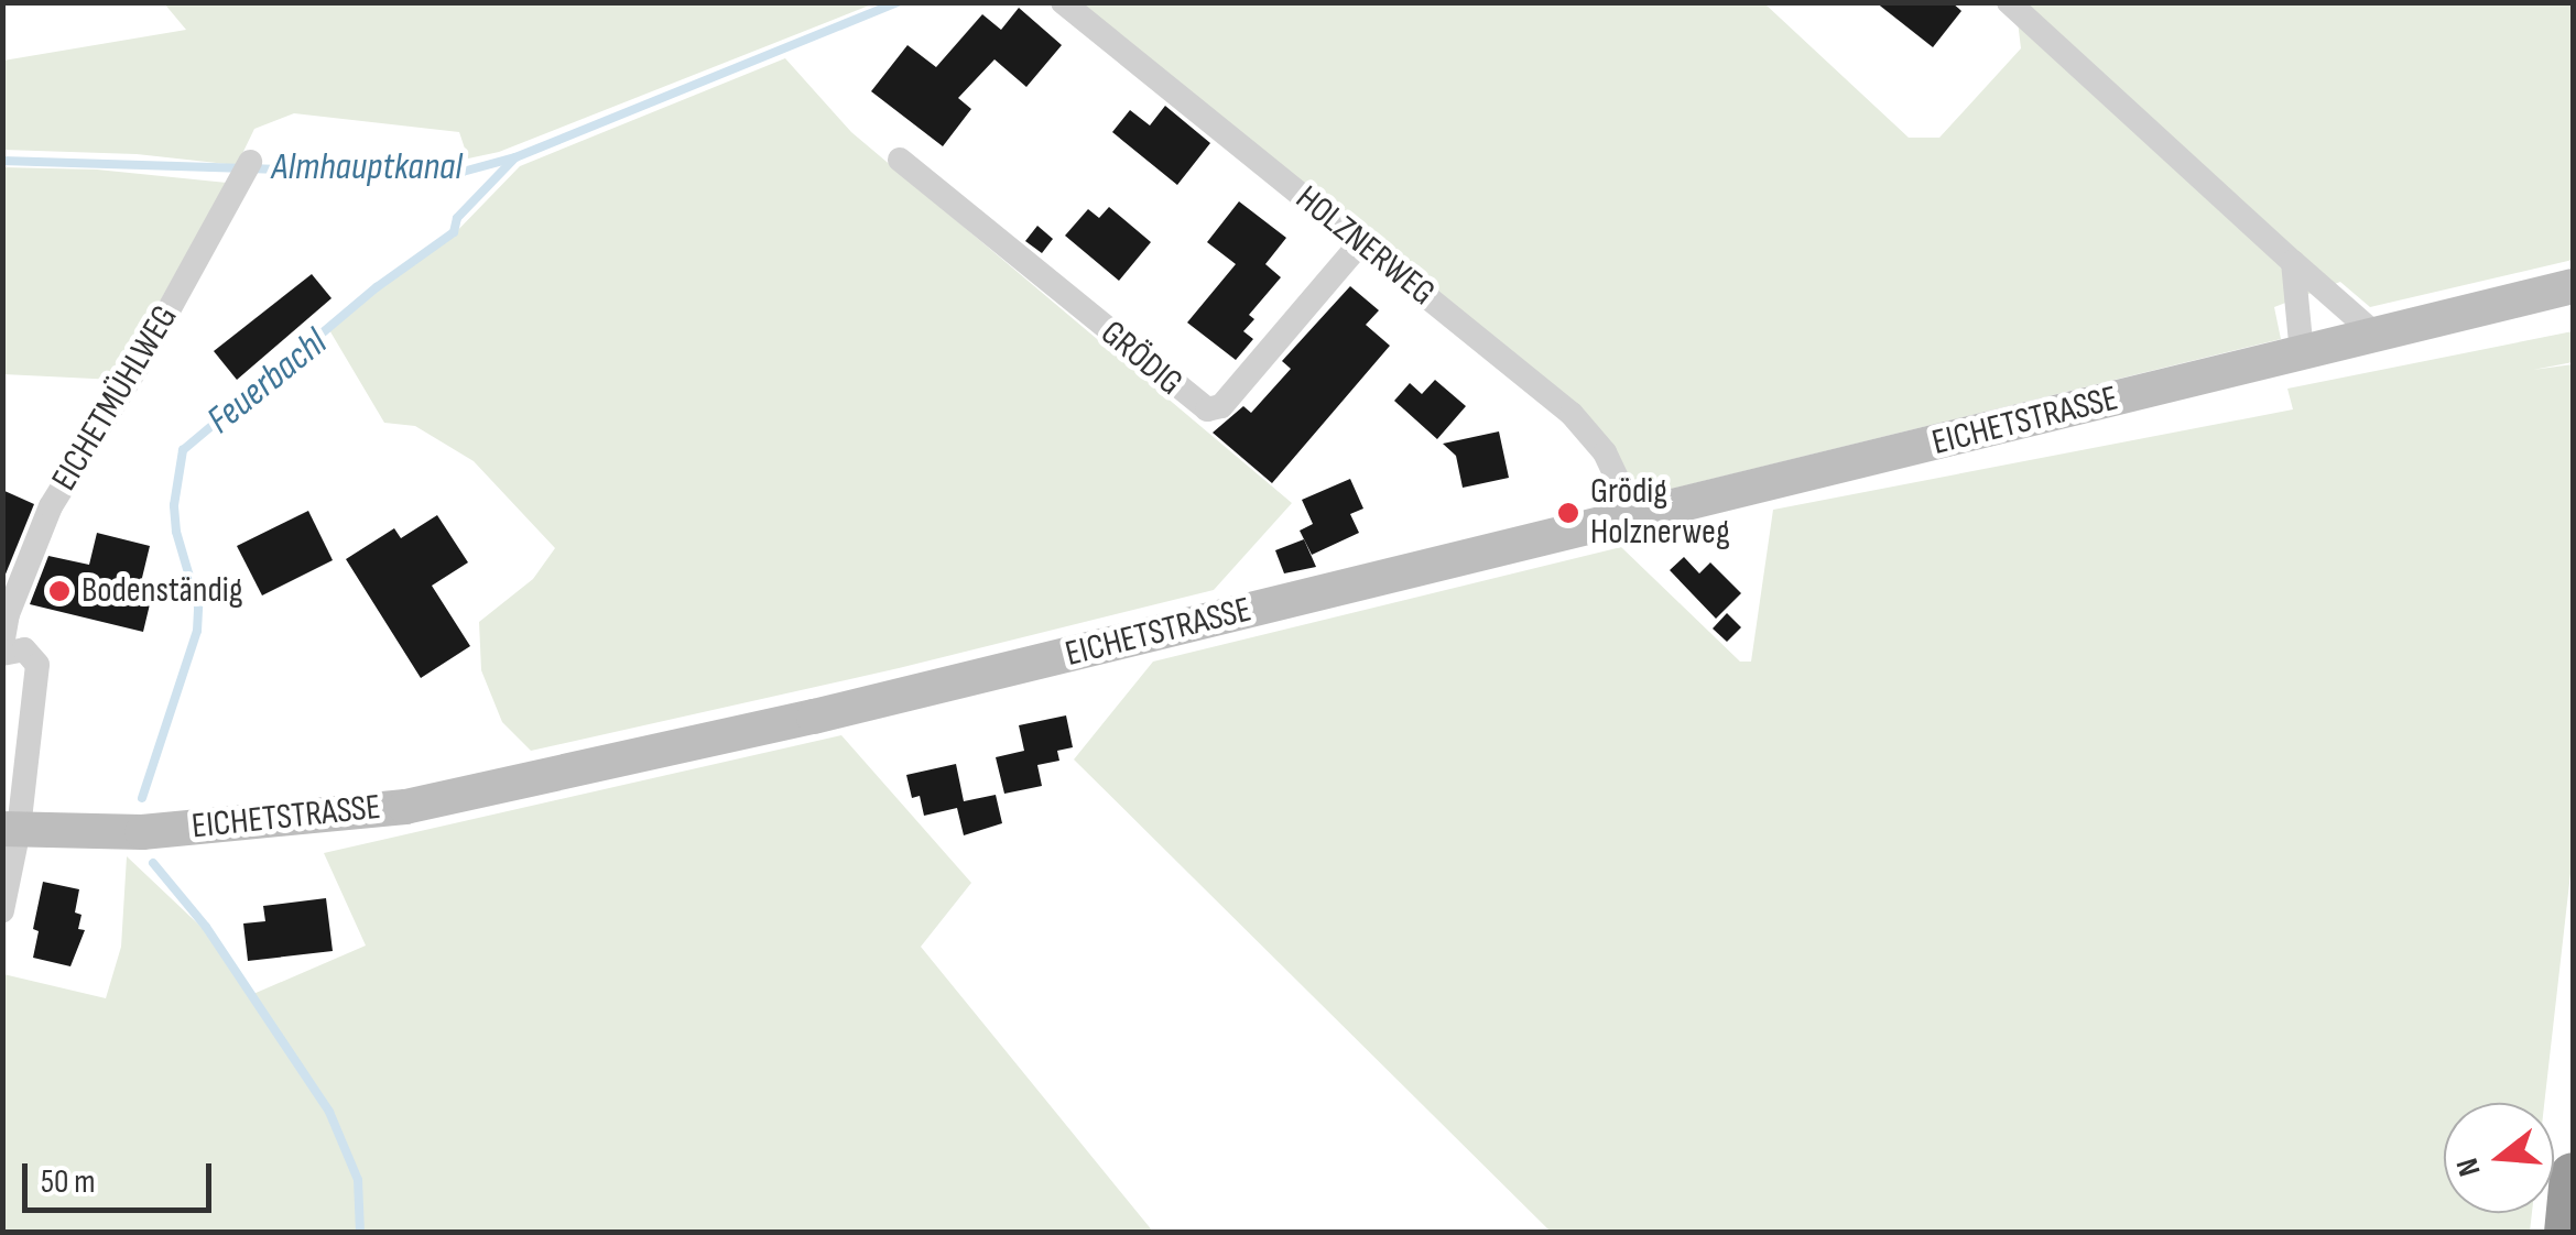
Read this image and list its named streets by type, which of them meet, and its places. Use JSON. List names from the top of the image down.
{
  "streets": {
    "main road": ["EICHETSTRASSE"],
    "street": ["HOLZNERWEG", "GRÖDIG", "EICHETMÜHLWEG"]
  },
  "crossings": [
    ["HOLZNERWEG", "GRÖDIG"],
    ["HOLZNERWEG", "EICHETSTRASSE"]
  ],
  "water": ["Almhauptkanal", "Feuerbachl"],
  "places": ["Grödig Holznerweg", "Bodenständig"],
  "scale_bar": "50 m",
  "north": "left"
}
